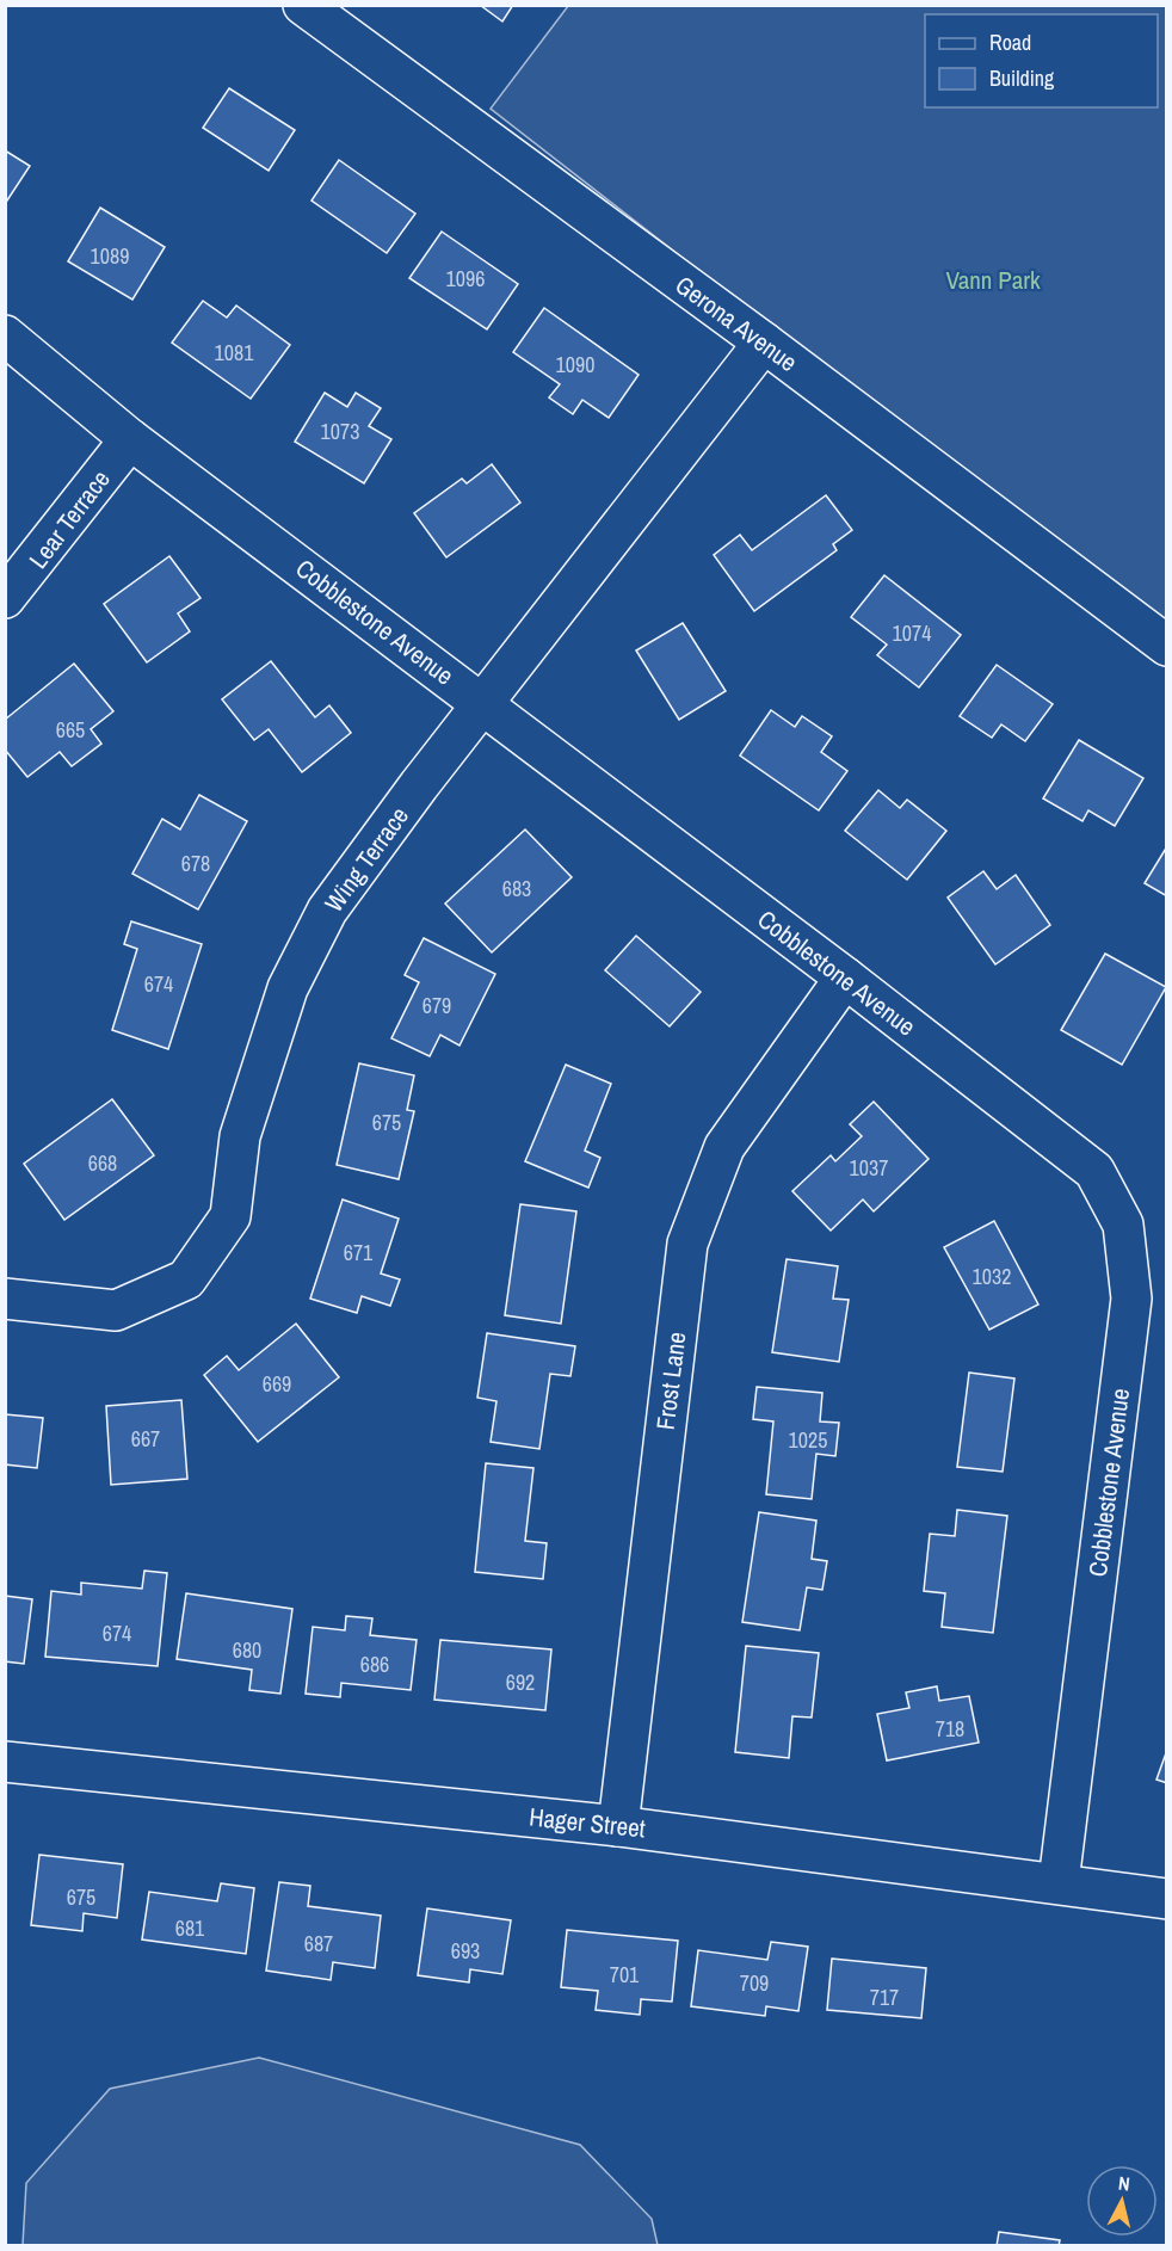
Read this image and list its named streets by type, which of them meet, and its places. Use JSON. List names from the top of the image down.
{
  "streets": {
    "street": [
      "Gerona Avenue",
      "Lear Terrace",
      "Cobblestone Avenue",
      "Wing Terrace",
      "Frost Lane",
      "Hager Street"
    ]
  },
  "crossings": [
    ["Gerona Avenue", "Wing Terrace"],
    ["Lear Terrace", "Cobblestone Avenue"],
    ["Cobblestone Avenue", "Wing Terrace"],
    ["Cobblestone Avenue", "Frost Lane"],
    ["Cobblestone Avenue", "Hager Street"],
    ["Frost Lane", "Hager Street"]
  ],
  "parks": ["Vann Park"],
  "house_numbers": [
    "1089",
    "1096",
    "1081",
    "1090",
    "1073",
    "1074",
    "665",
    "678",
    "683",
    "674",
    "679",
    "675",
    "668",
    "1037",
    "671",
    "1032",
    "669",
    "667",
    "1025",
    "674",
    "680",
    "686",
    "692",
    "718",
    "675",
    "681",
    "687",
    "693",
    "701",
    "709",
    "717"
  ],
  "legend": ["Road", "Building"],
  "north": "top"
}
